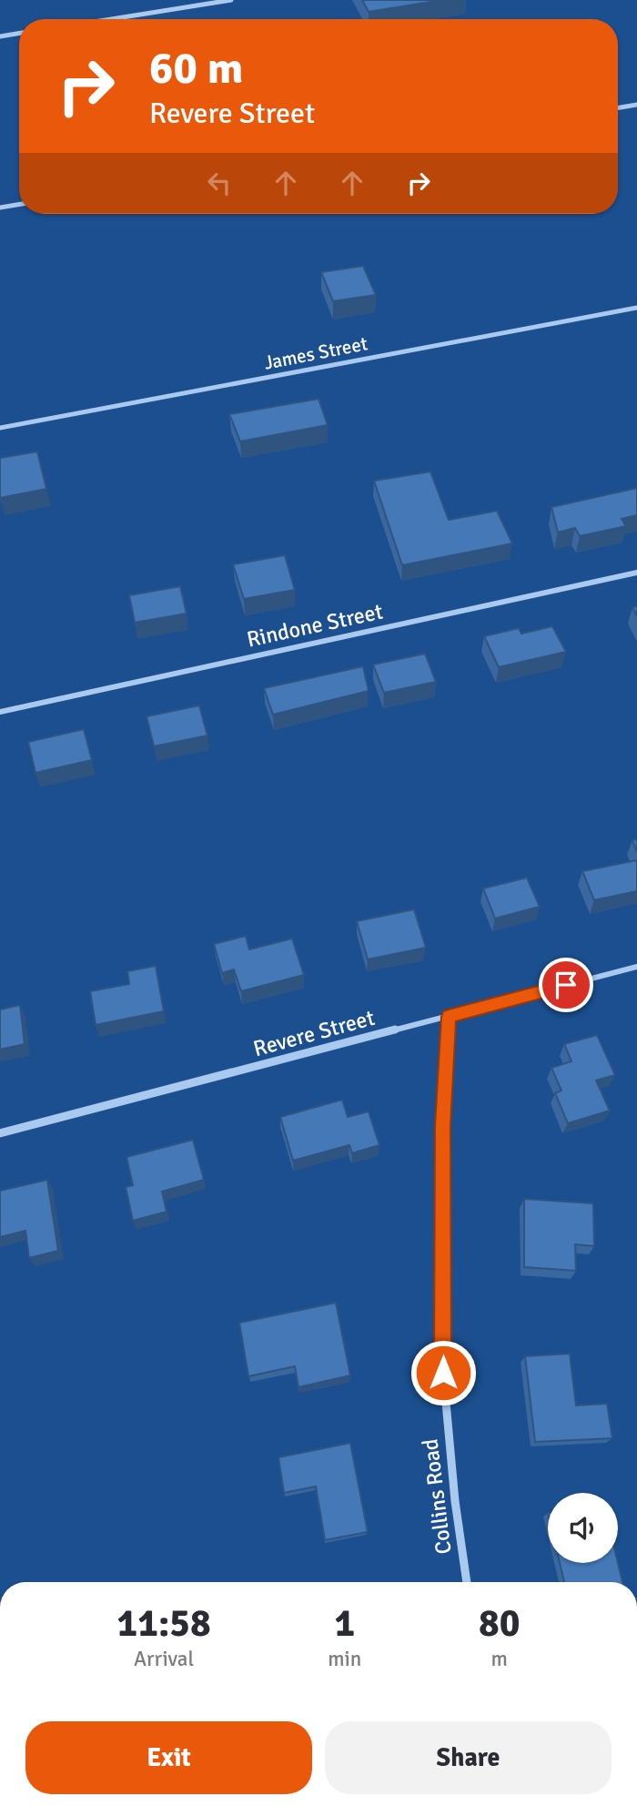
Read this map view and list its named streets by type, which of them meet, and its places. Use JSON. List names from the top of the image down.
{
  "streets": {
    "street": [
      "James Street",
      "Rindone Street",
      "Revere Street",
      "Collins Road"
    ]
  },
  "crossings": [
    ["Revere Street", "Collins Road"]
  ],
  "page": {
    "turn": ["60 m", "Revere Street"],
    "eta": [
      "11:58",
      "Arrival",
      "1",
      "min",
      "80",
      "m"
    ],
    "buttons": ["Exit", "Share"]
  }
}
